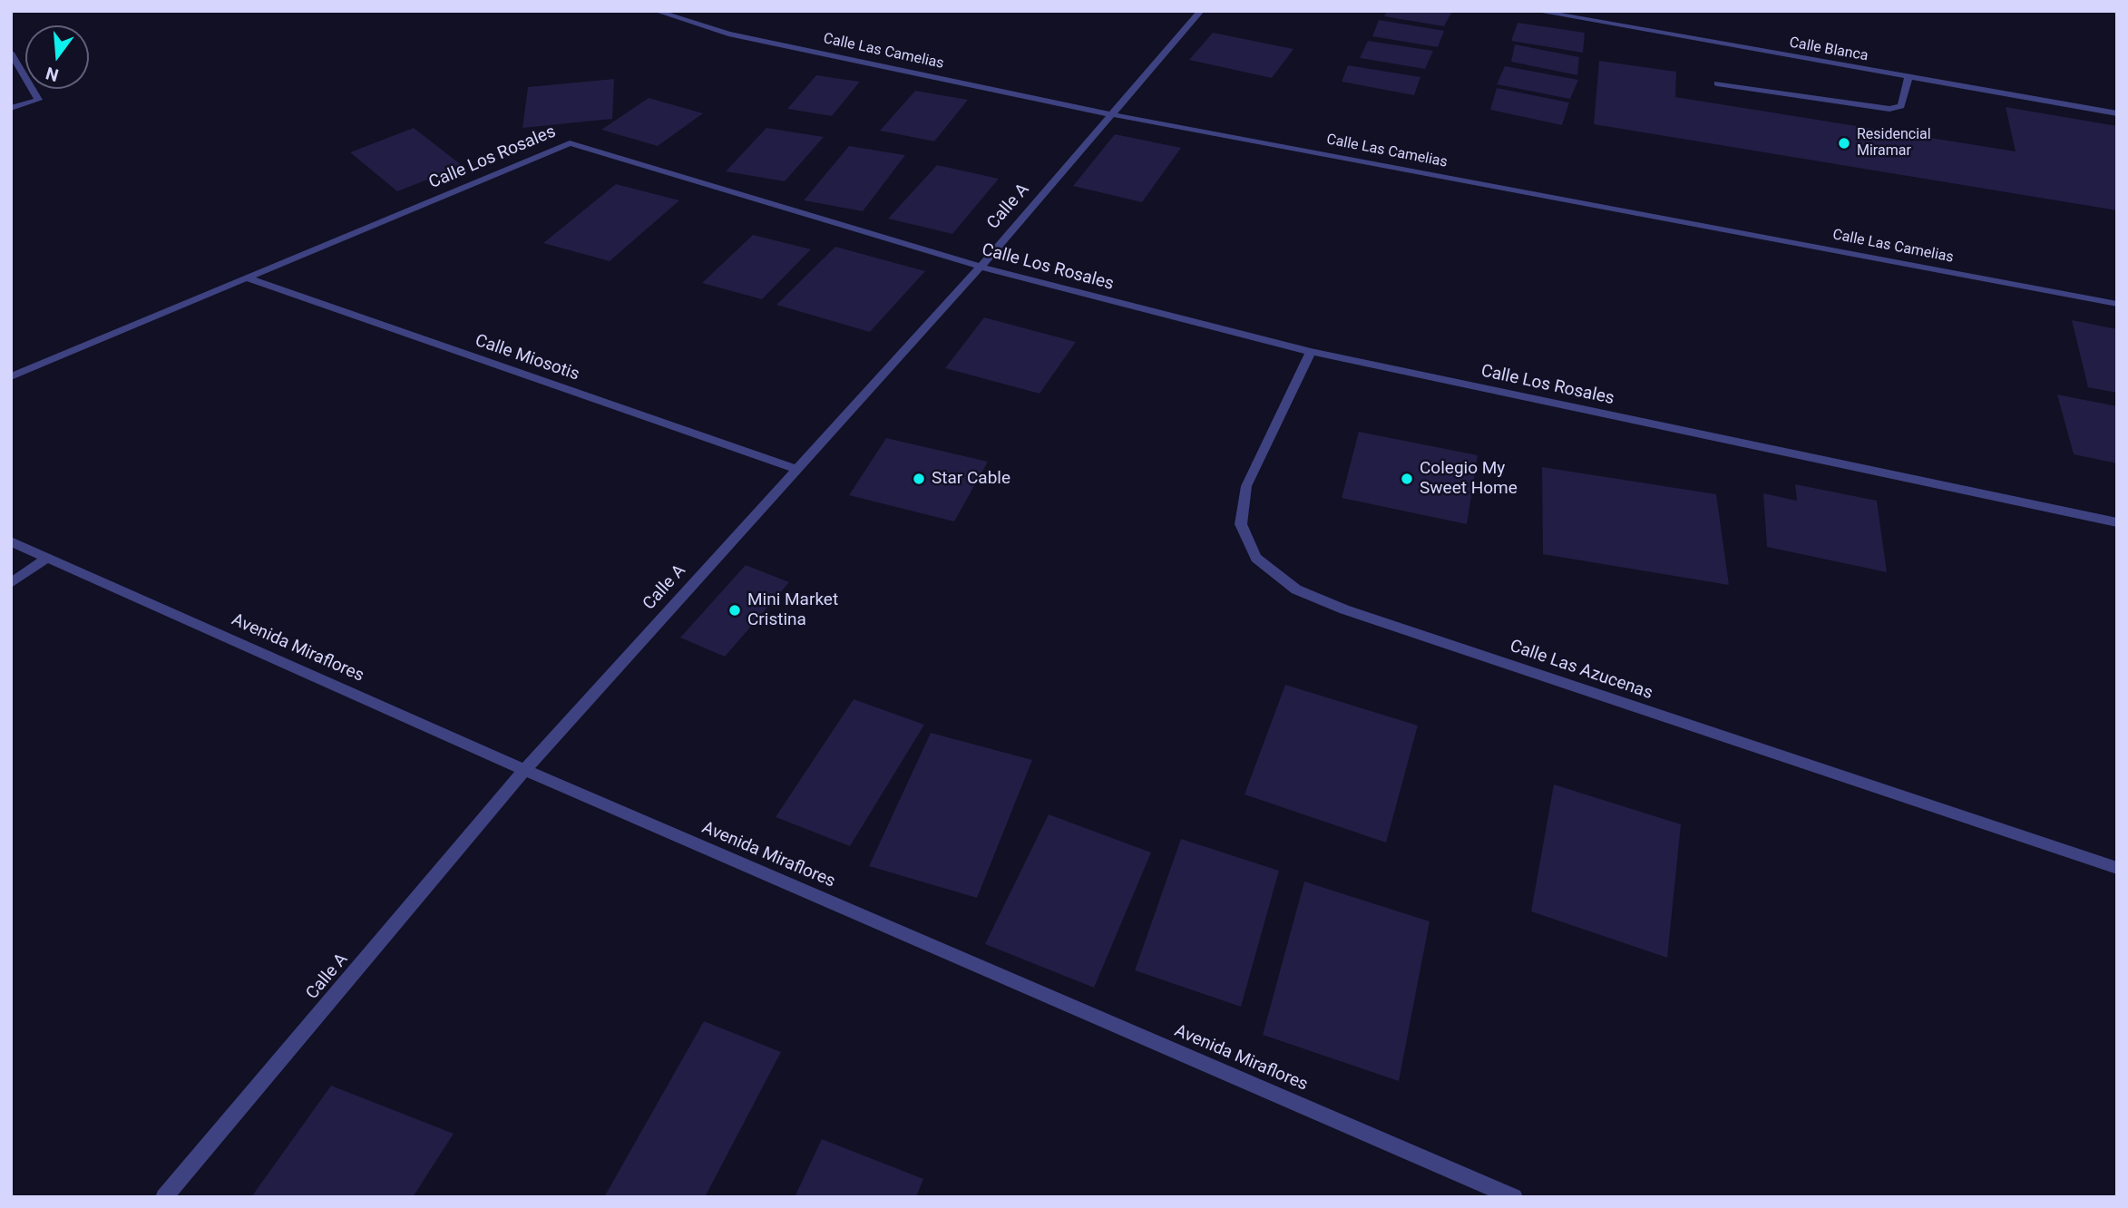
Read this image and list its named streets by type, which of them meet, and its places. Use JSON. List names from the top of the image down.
{
  "streets": {
    "street": [
      "Calle Blanca",
      "Calle Las Camelias",
      "Calle Los Rosales",
      "Calle A",
      "Calle Miosotis",
      "Avenida Miraflores",
      "Calle Las Azucenas"
    ]
  },
  "crossings": [
    ["Calle Las Camelias", "Calle A"],
    ["Calle Los Rosales", "Calle A"],
    ["Calle Los Rosales", "Calle Miosotis"],
    ["Calle Los Rosales", "Calle Las Azucenas"],
    ["Calle A", "Calle Miosotis"],
    ["Calle A", "Avenida Miraflores"]
  ],
  "places": [
    "Residencial Miramar",
    "Star Cable",
    "Colegio My Sweet Home",
    "Mini Market Cristina"
  ],
  "north": "bottom"
}
